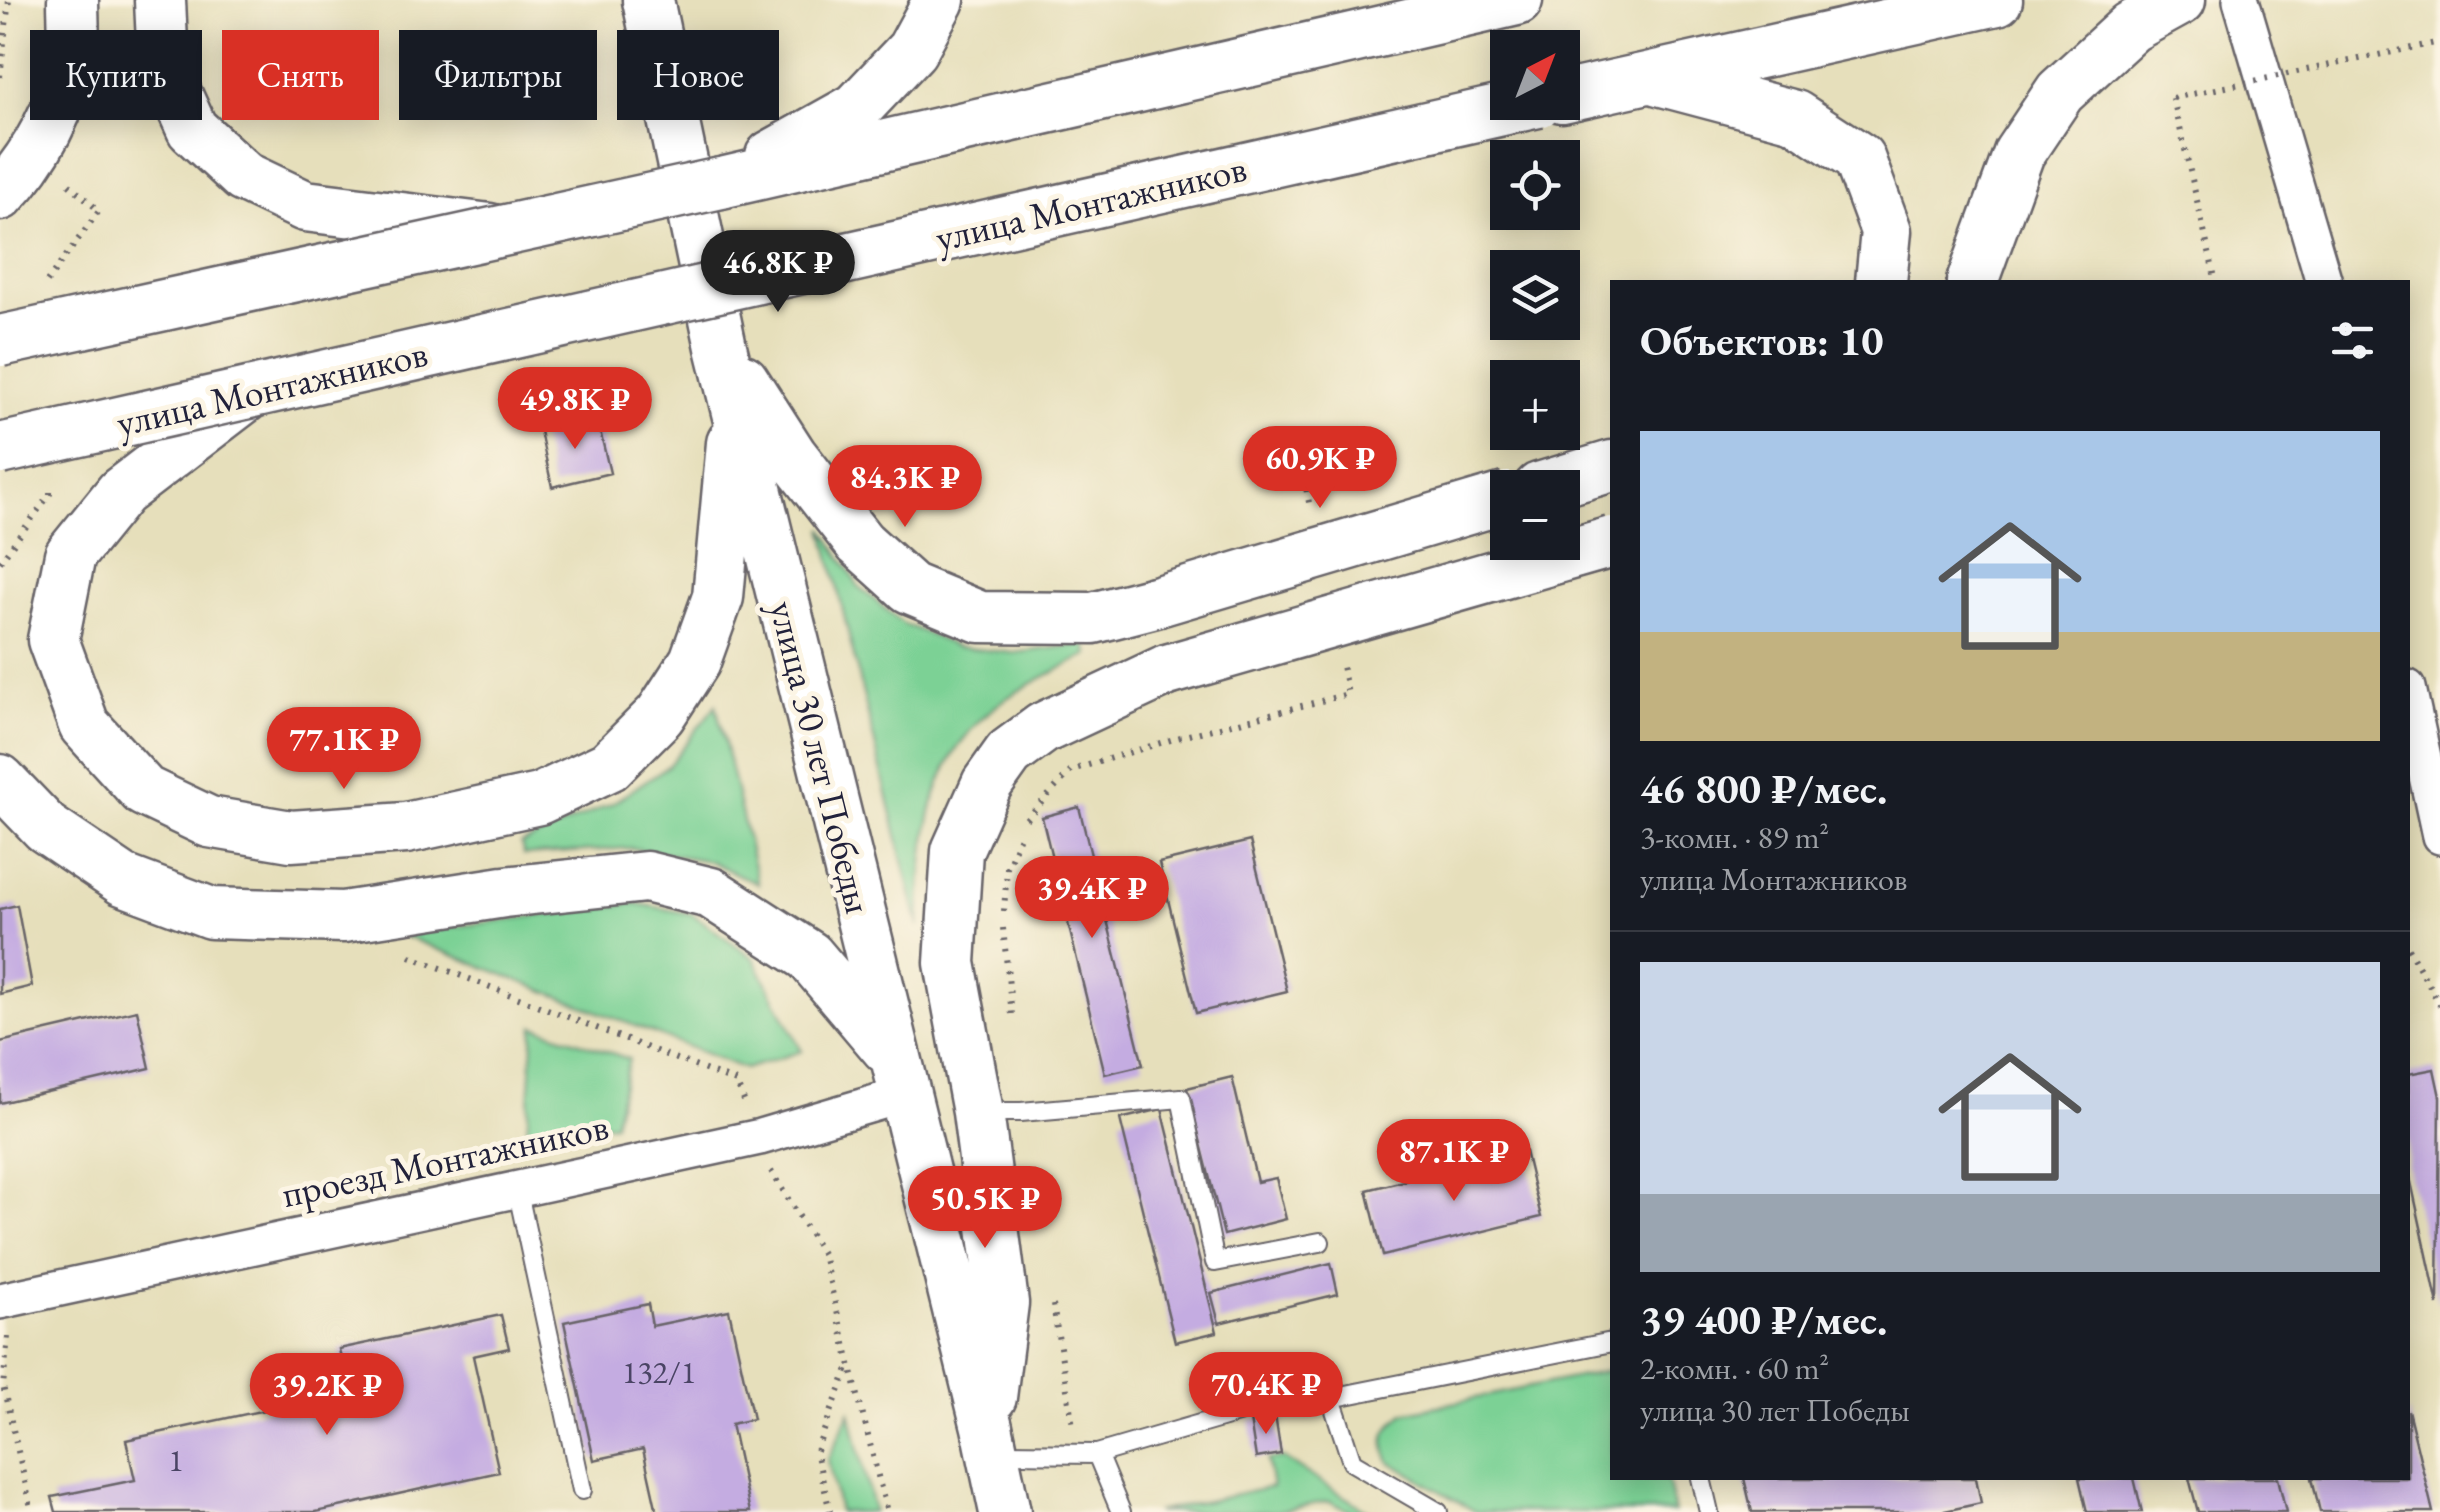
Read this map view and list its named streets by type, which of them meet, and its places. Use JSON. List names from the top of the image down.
{
  "streets": {
    "street": ["улица Монтажников", "улица 30 лет Победы", "проезд Монтажников"]
  },
  "crossings": [
    ["улица 30 лет Победы", "проезд Монтажников"]
  ],
  "house_numbers": ["132/1", "1"],
  "north": "top right",
  "page": {
    "map_buttons": ["+", "−"],
    "chip": [
      "Купить",
      "Снять",
      "Фильтры",
      "Новое"
    ],
    "price": [
      "46.8K ₽",
      "49.8K ₽",
      "60.9K ₽",
      "84.3K ₽",
      "77.1K ₽",
      "39.4K ₽",
      "87.1K ₽",
      "50.5K ₽",
      "70.4K ₽",
      "39.2K ₽"
    ],
    "heading": "Объектов: 10",
    "list": [
      {
        "name": "46 800 ₽/мес.",
        "note": "3-комн. · 89 m² · улица Монтажников"
      },
      {
        "name": "39 400 ₽/мес.",
        "note": "2-комн. · 60 m² · улица 30 лет Победы"
      }
    ]
  }
}
